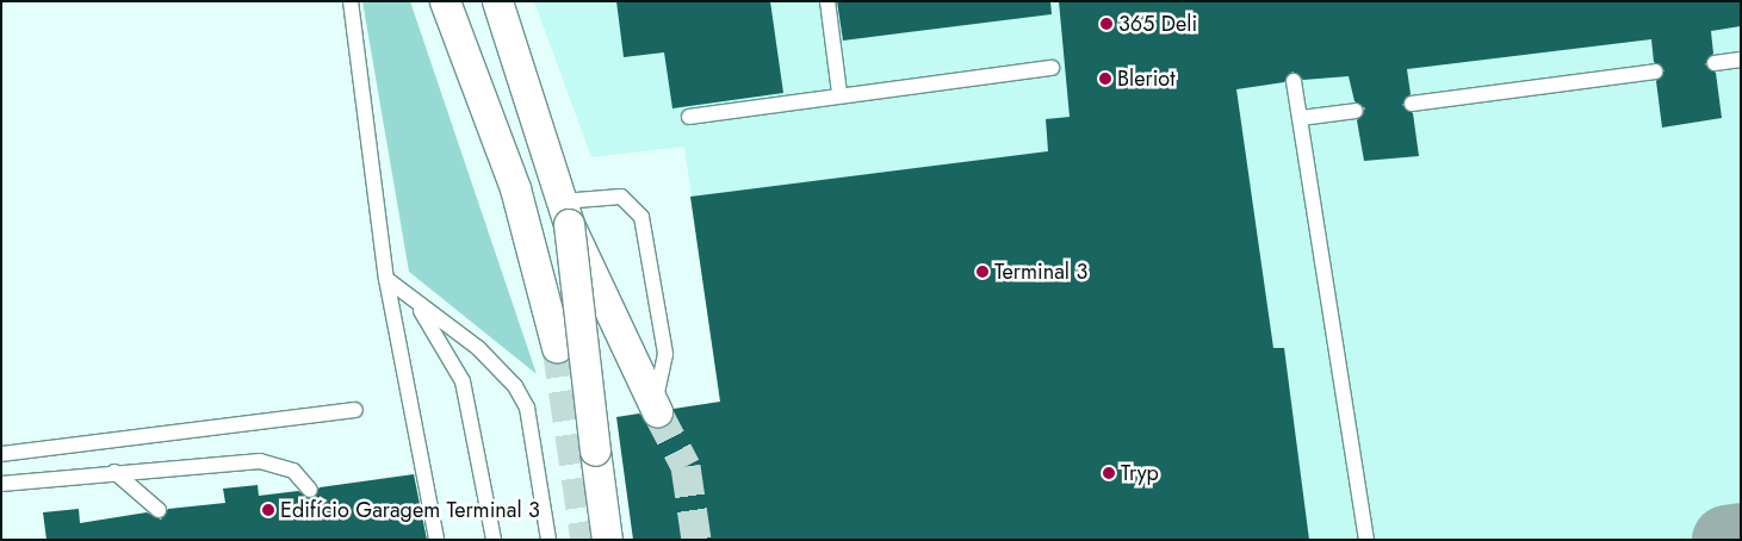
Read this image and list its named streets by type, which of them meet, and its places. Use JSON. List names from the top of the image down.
{
  "places": [
    "365 Deli",
    "Bleriot",
    "Terminal 3",
    "Tryp",
    "Edifício Garagem Terminal 3"
  ]
}
